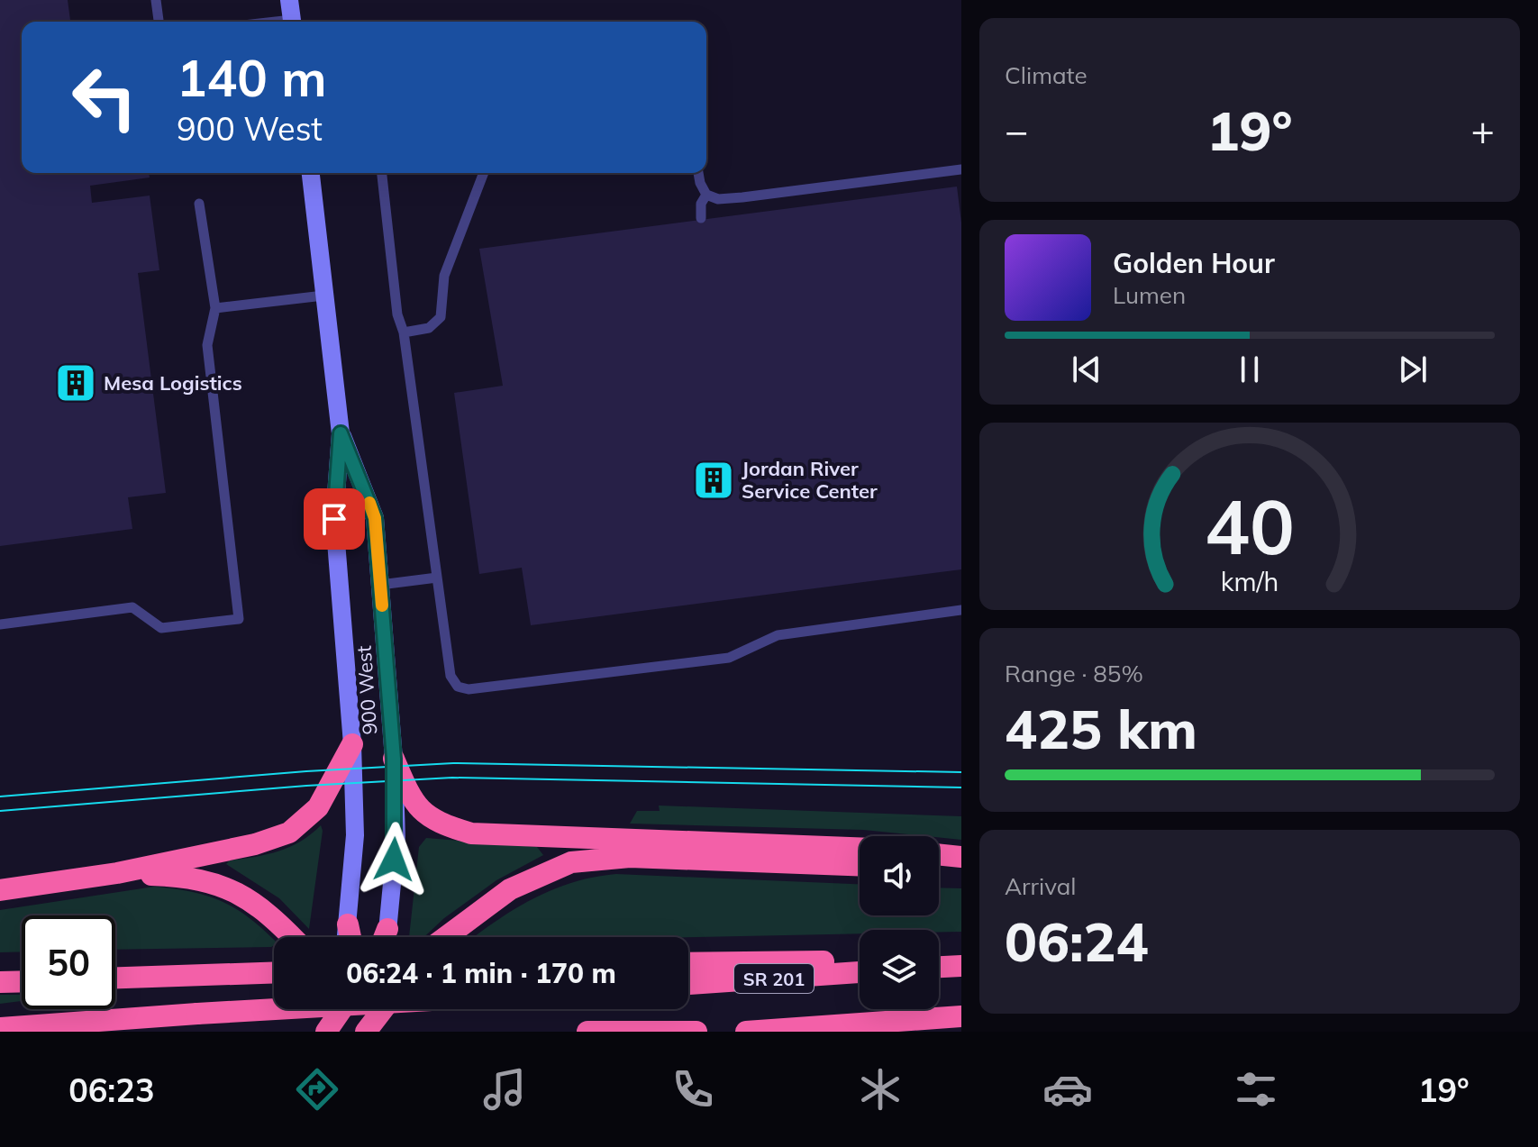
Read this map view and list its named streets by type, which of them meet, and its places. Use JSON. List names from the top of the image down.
{
  "streets": {
    "highway": ["SR 201"],
    "main road": ["900 West"]
  },
  "places": {
    "building": ["Mesa Logistics", "Jordan River Service Center"]
  },
  "page": {
    "tile": [
      "Climate",
      ["Range · 85%", "425 km"],
      ["Arrival", "06:24"]
    ],
    "turn": ["140 m", "900 West"],
    "heat": ["−", "19°", "+"],
    "song": ["Golden Hour", "Lumen"],
    "limit": "50",
    "trip": "06:24 · 1 min · 170 m",
    "tabs": ["06:23", "19°"],
    "gauge": ["40", "km/h"]
  }
}
